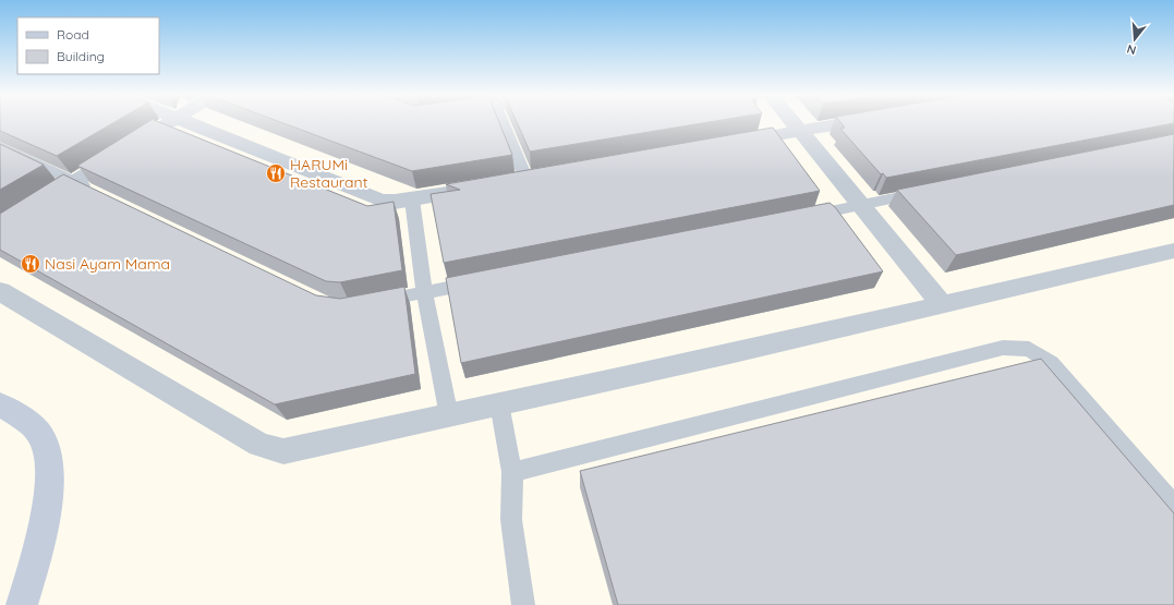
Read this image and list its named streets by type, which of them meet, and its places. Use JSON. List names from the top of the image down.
{
  "places": {
    "restaurant": ["HARUMi Restaurant", "Nasi Ayam Mama"]
  },
  "legend": ["Road", "Building"],
  "north": "bottom"
}
